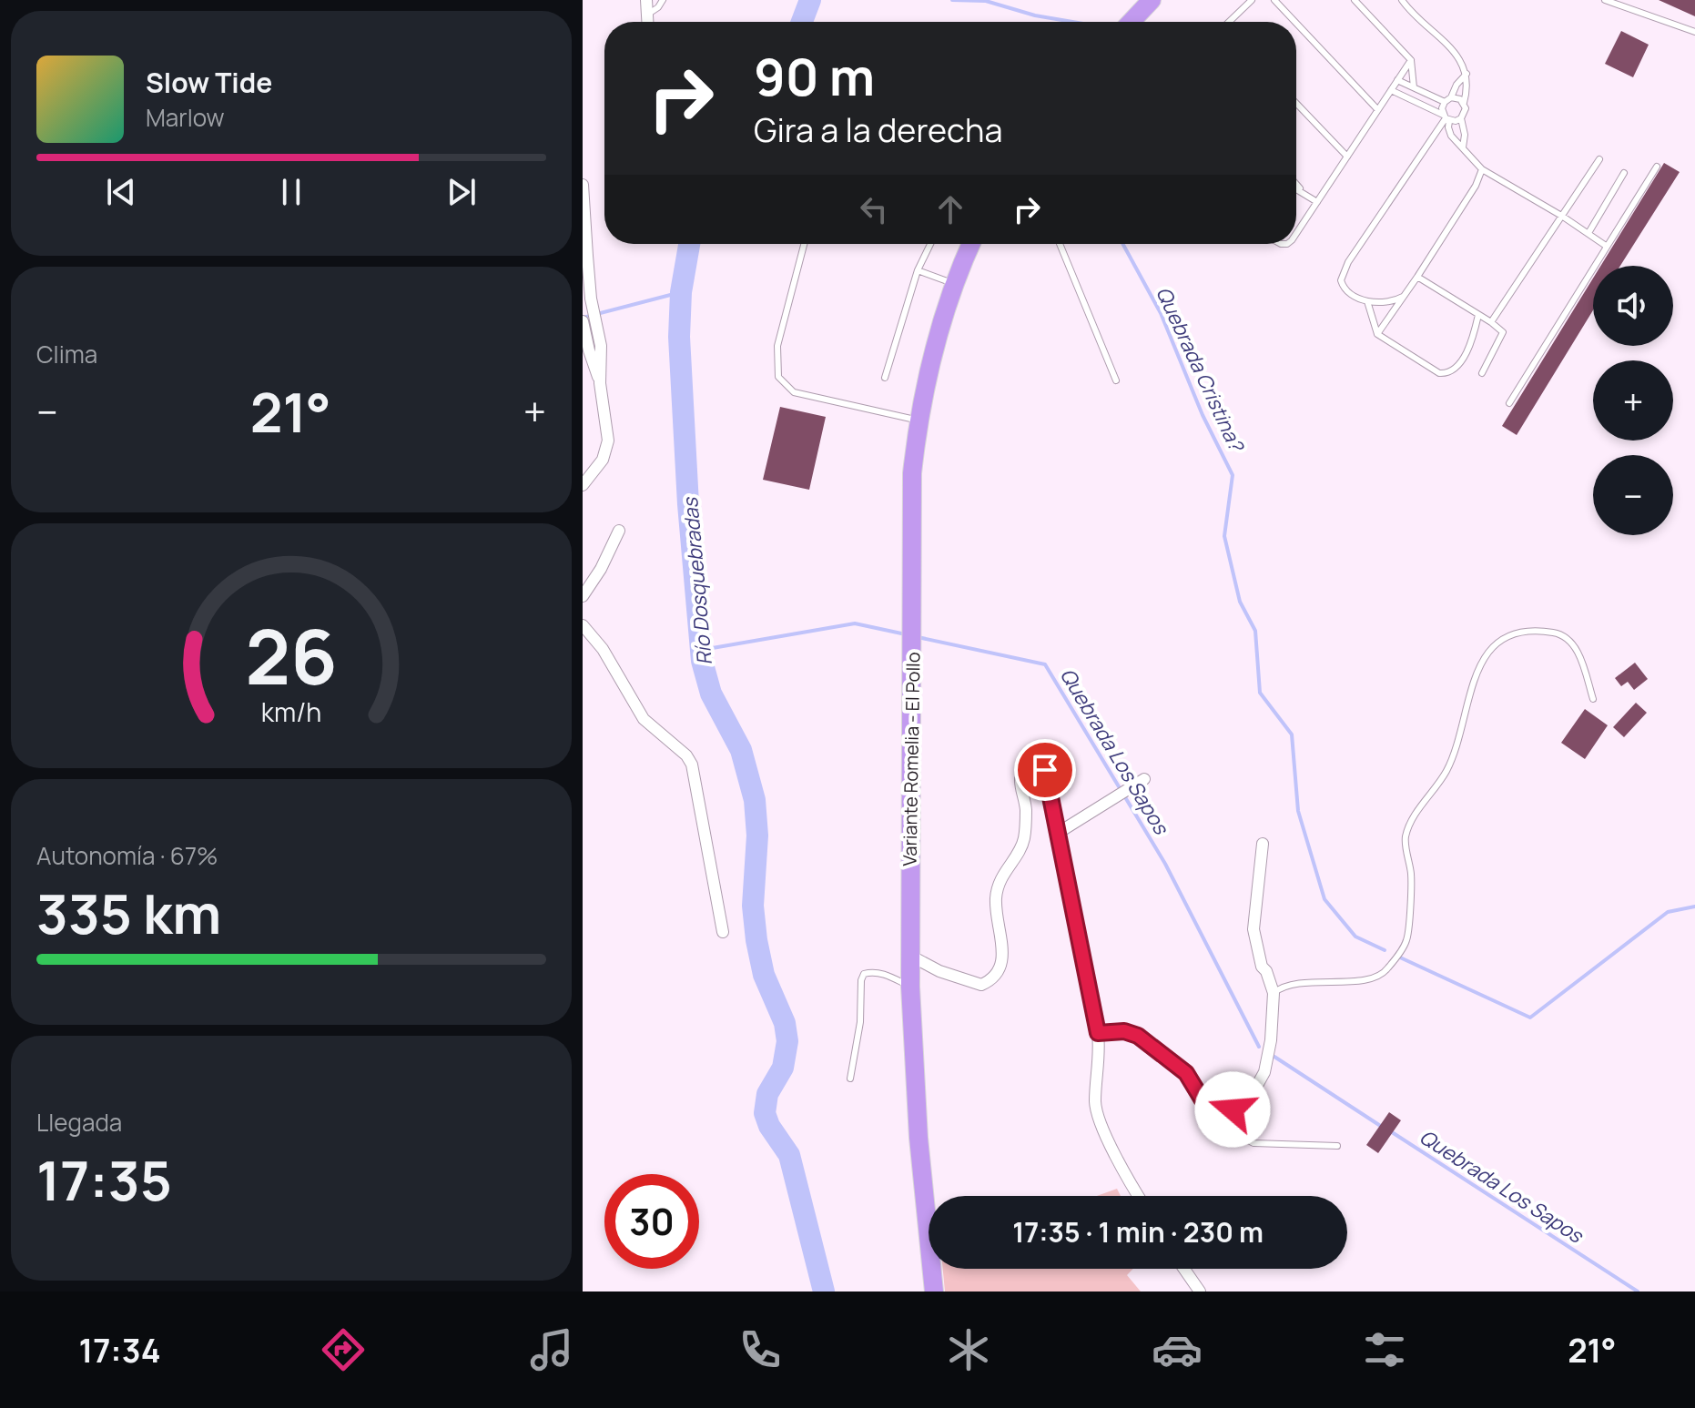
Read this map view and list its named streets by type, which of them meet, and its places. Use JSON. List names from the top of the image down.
{
  "streets": {
    "highway": ["Variante Romelia - El Pollo"]
  },
  "water": ["Quebrada Cristina?", "Río Dosquebradas", "Quebrada Los Sapos"],
  "page": {
    "turn": ["90 m", "Gira a la derecha"],
    "song": ["Slow Tide", "Marlow"],
    "map_buttons": ["+", "−"],
    "tile": [
      "Clima",
      ["Autonomía · 67%", "335 km"],
      ["Llegada", "17:35"]
    ],
    "heat": ["−", "21°", "+"],
    "limit": "30",
    "trip": "17:35 · 1 min · 230 m",
    "tabs": ["17:34", "21°"],
    "gauge": ["26", "km/h"]
  }
}
